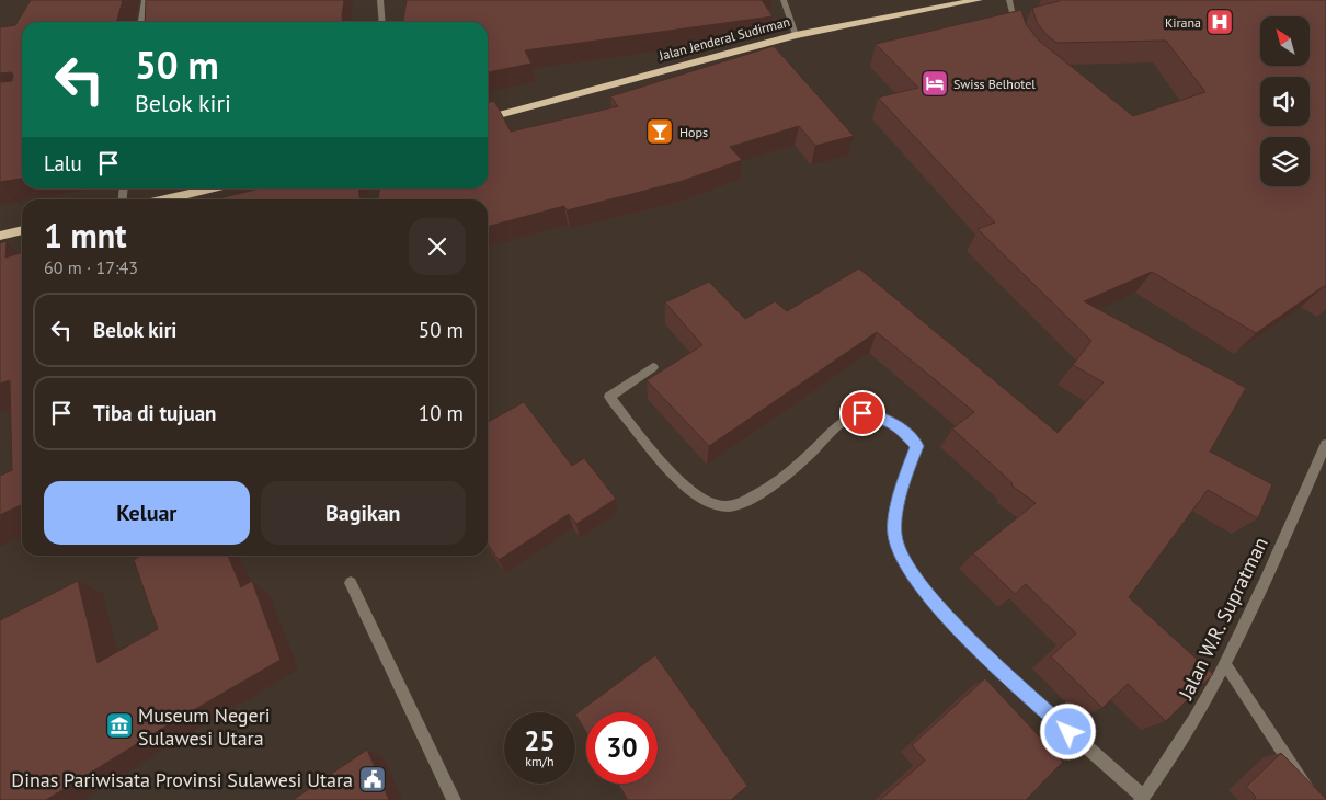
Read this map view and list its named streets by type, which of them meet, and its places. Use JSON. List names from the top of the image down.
{
  "streets": {
    "highway": ["Jalan Jenderal Sudirman"],
    "street": ["Jalan W.R. Supratman"]
  },
  "places": {
    "hospital": ["Kirana"],
    "hotel": ["Swiss Belhotel"],
    "bar": ["Hops"],
    "museum": ["Museum Negeri Sulawesi Utara"],
    "public building": ["Dinas Pariwisata Provinsi Sulawesi Utara"]
  },
  "north": "top left",
  "page": {
    "turn": ["50 m", "Belok kiri"],
    "then": "Lalu",
    "heading": ["1 mnt", "60 m · 17:43"],
    "list": [
      {
        "name": "Belok kiri",
        "value": "50 m"
      },
      {
        "name": "Tiba di tujuan",
        "value": "10 m"
      }
    ],
    "buttons": ["Keluar", "Bagikan"],
    "speed": "25 km/h",
    "limit": "30"
  }
}
